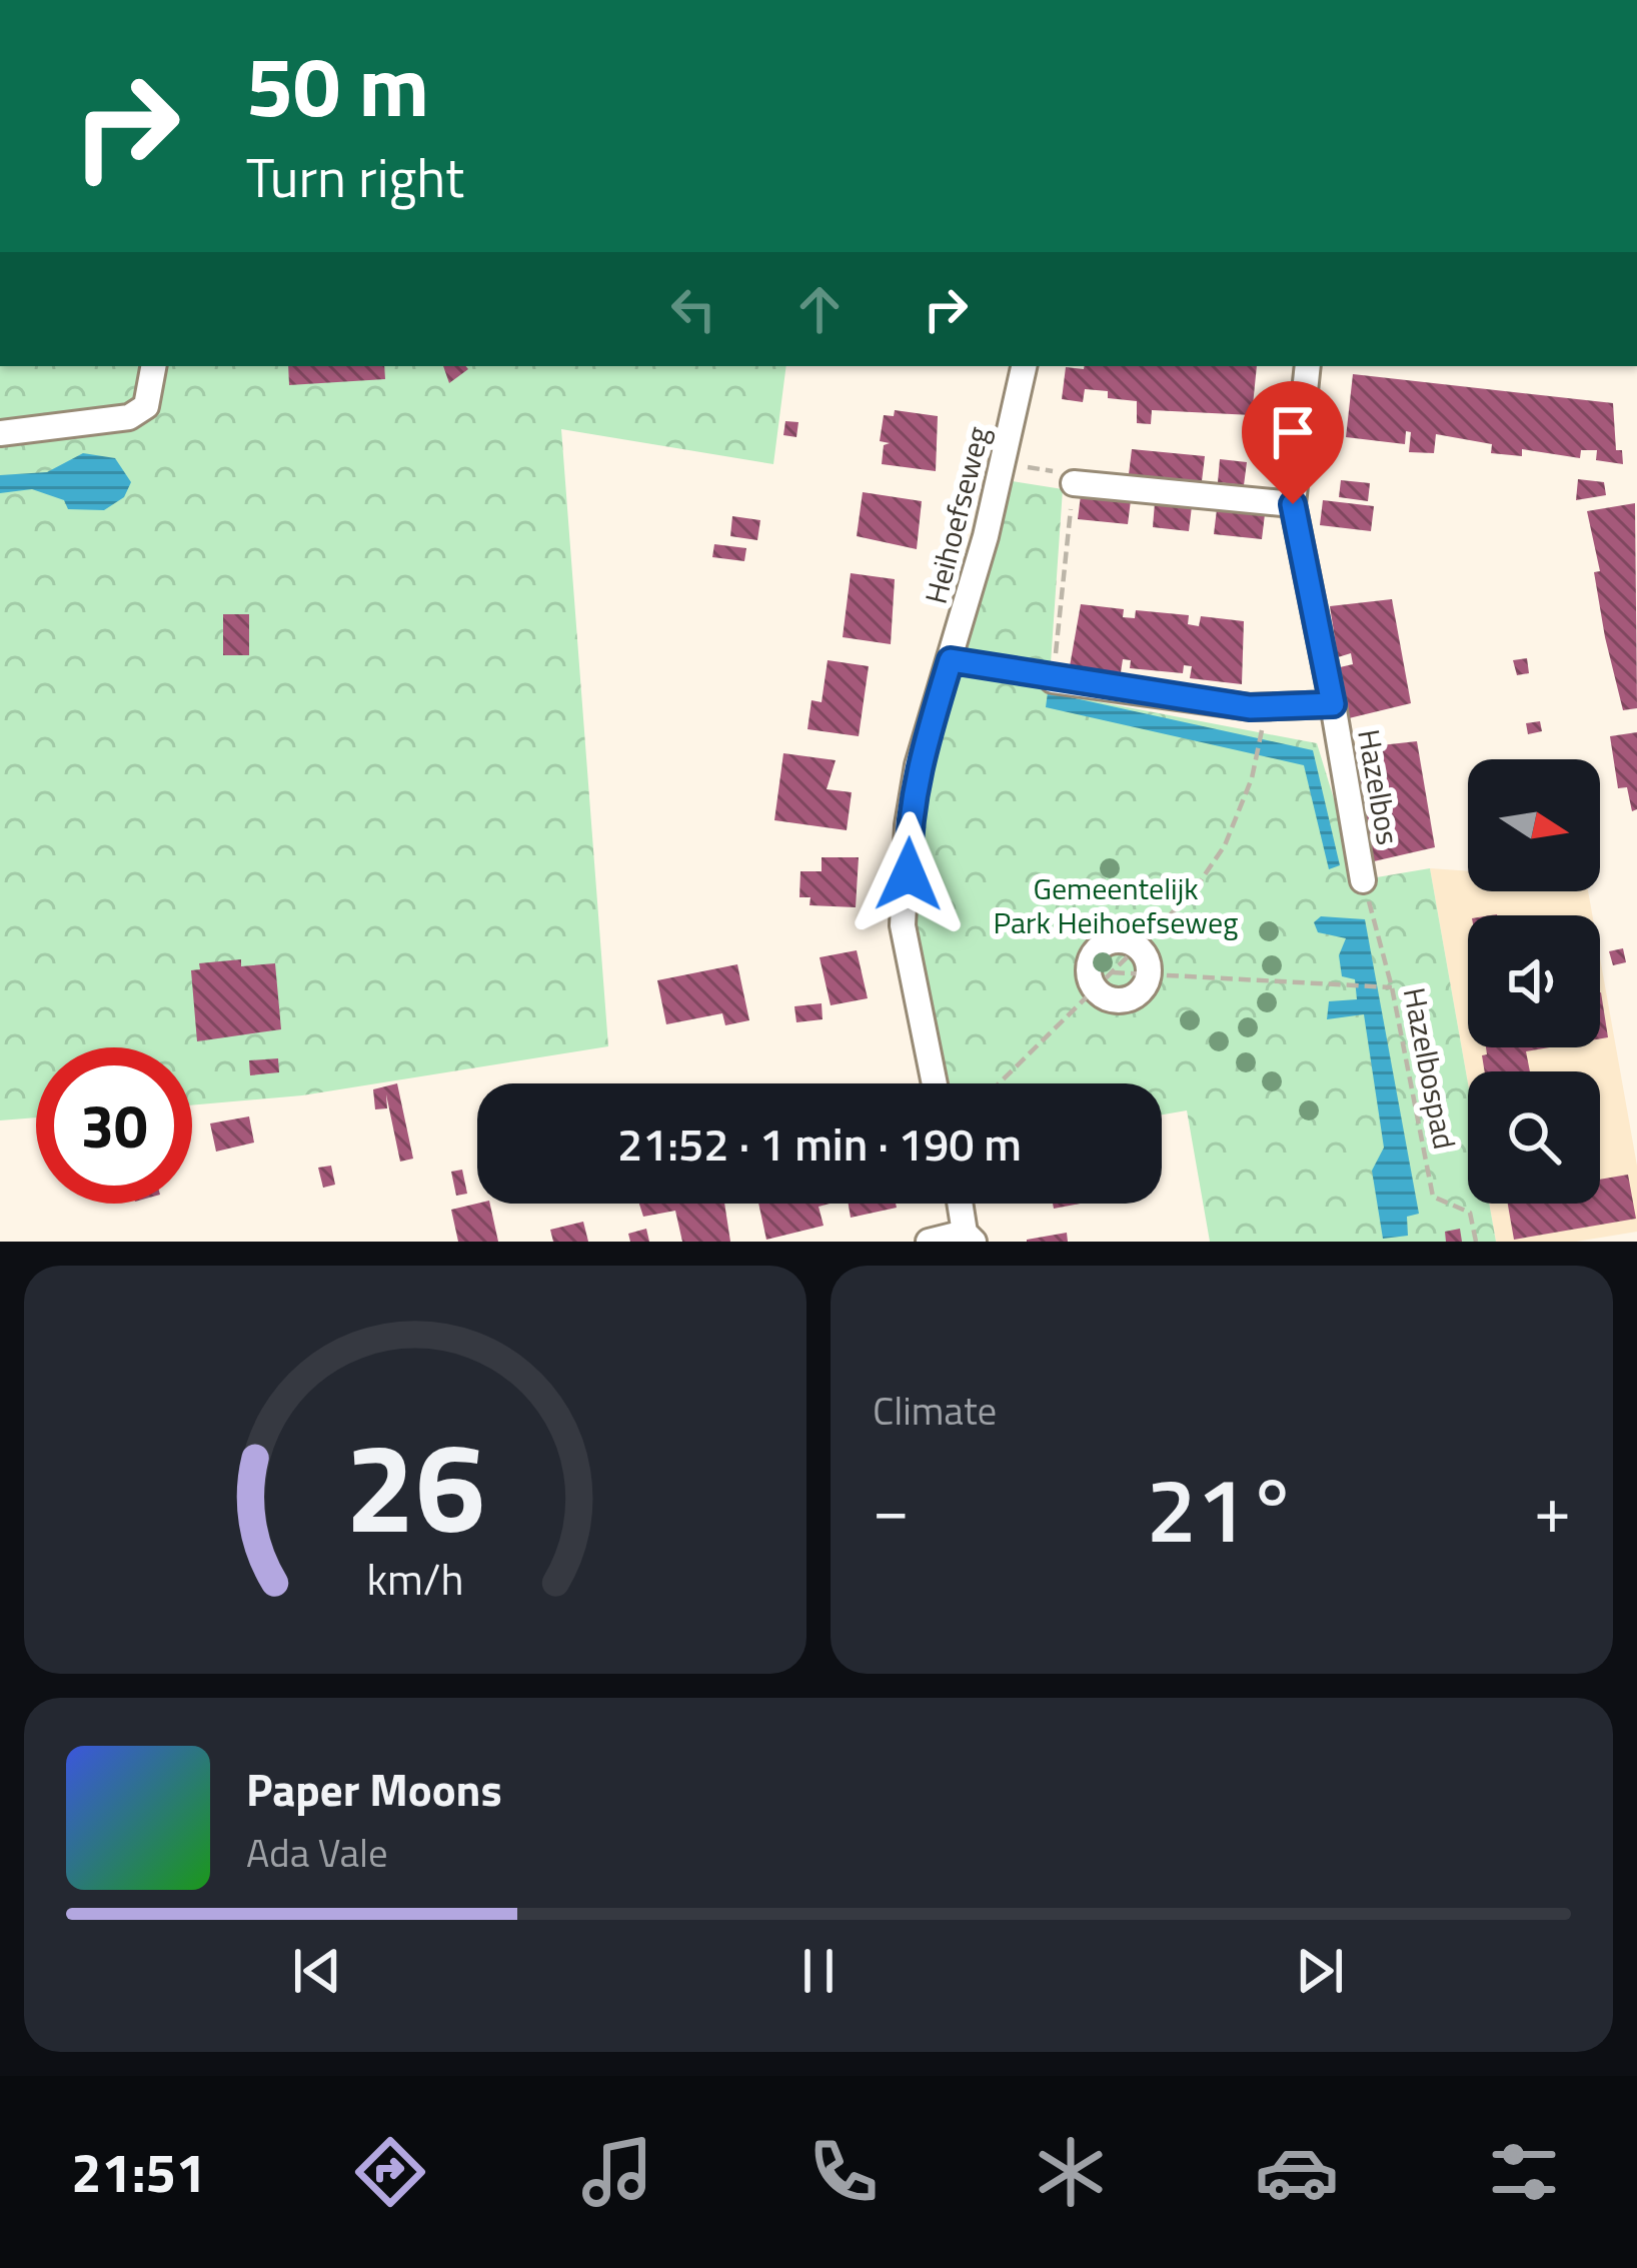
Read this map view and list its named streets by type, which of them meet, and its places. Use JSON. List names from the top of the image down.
{
  "streets": {
    "street": ["Heihoefseweg", "Hazelbos"],
    "path": ["Hazelbospad"]
  },
  "crossings": [
    ["Hazelbos", "Hazelbospad"]
  ],
  "parks": ["Gemeentelijk Park Heihoefseweg"],
  "north": "right",
  "page": {
    "turn": ["50 m", "Turn right"],
    "limit": "30",
    "trip": "21:52 · 1 min · 190 m",
    "tile": "Climate",
    "heat": ["−", "21°", "+"],
    "song": ["Paper Moons", "Ada Vale"],
    "tabs": "21:51",
    "gauge": ["26", "km/h"]
  }
}
